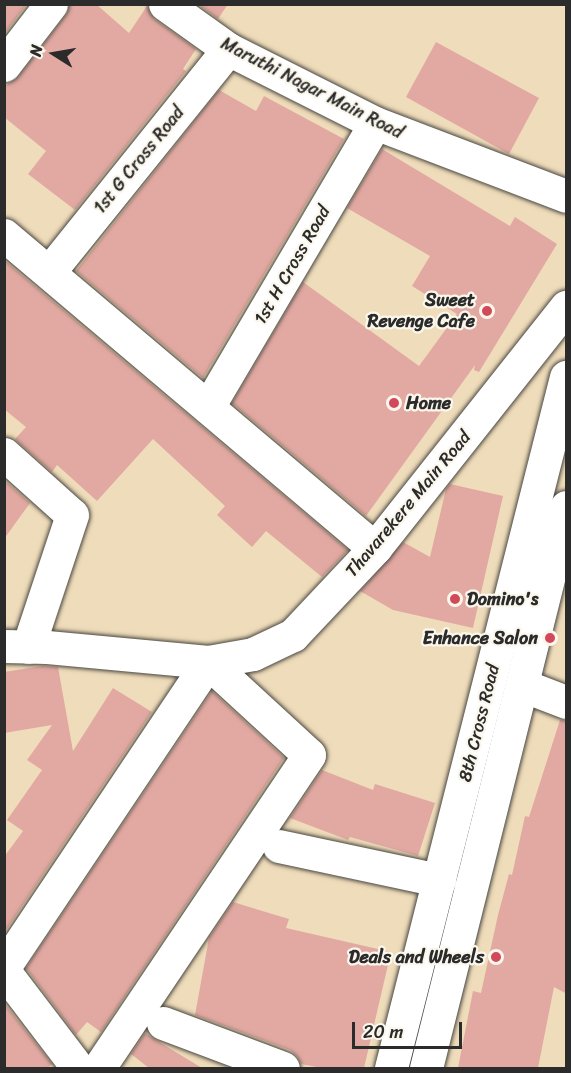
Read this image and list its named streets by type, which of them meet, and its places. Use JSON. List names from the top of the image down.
{
  "streets": {
    "street": [
      "Maruthi Nagar Main Road",
      "1st G Cross Road",
      "1st H Cross Road",
      "Thavarekere Main Road",
      "8th Cross Road"
    ]
  },
  "crossings": [
    ["Maruthi Nagar Main Road", "1st G Cross Road"],
    ["Maruthi Nagar Main Road", "1st H Cross Road"]
  ],
  "places": [
    "Sweet Revenge Cafe",
    "Home",
    "Domino's",
    "Enhance Salon",
    "Deals and Wheels"
  ],
  "scale_bar": "20 m",
  "north": "left"
}
